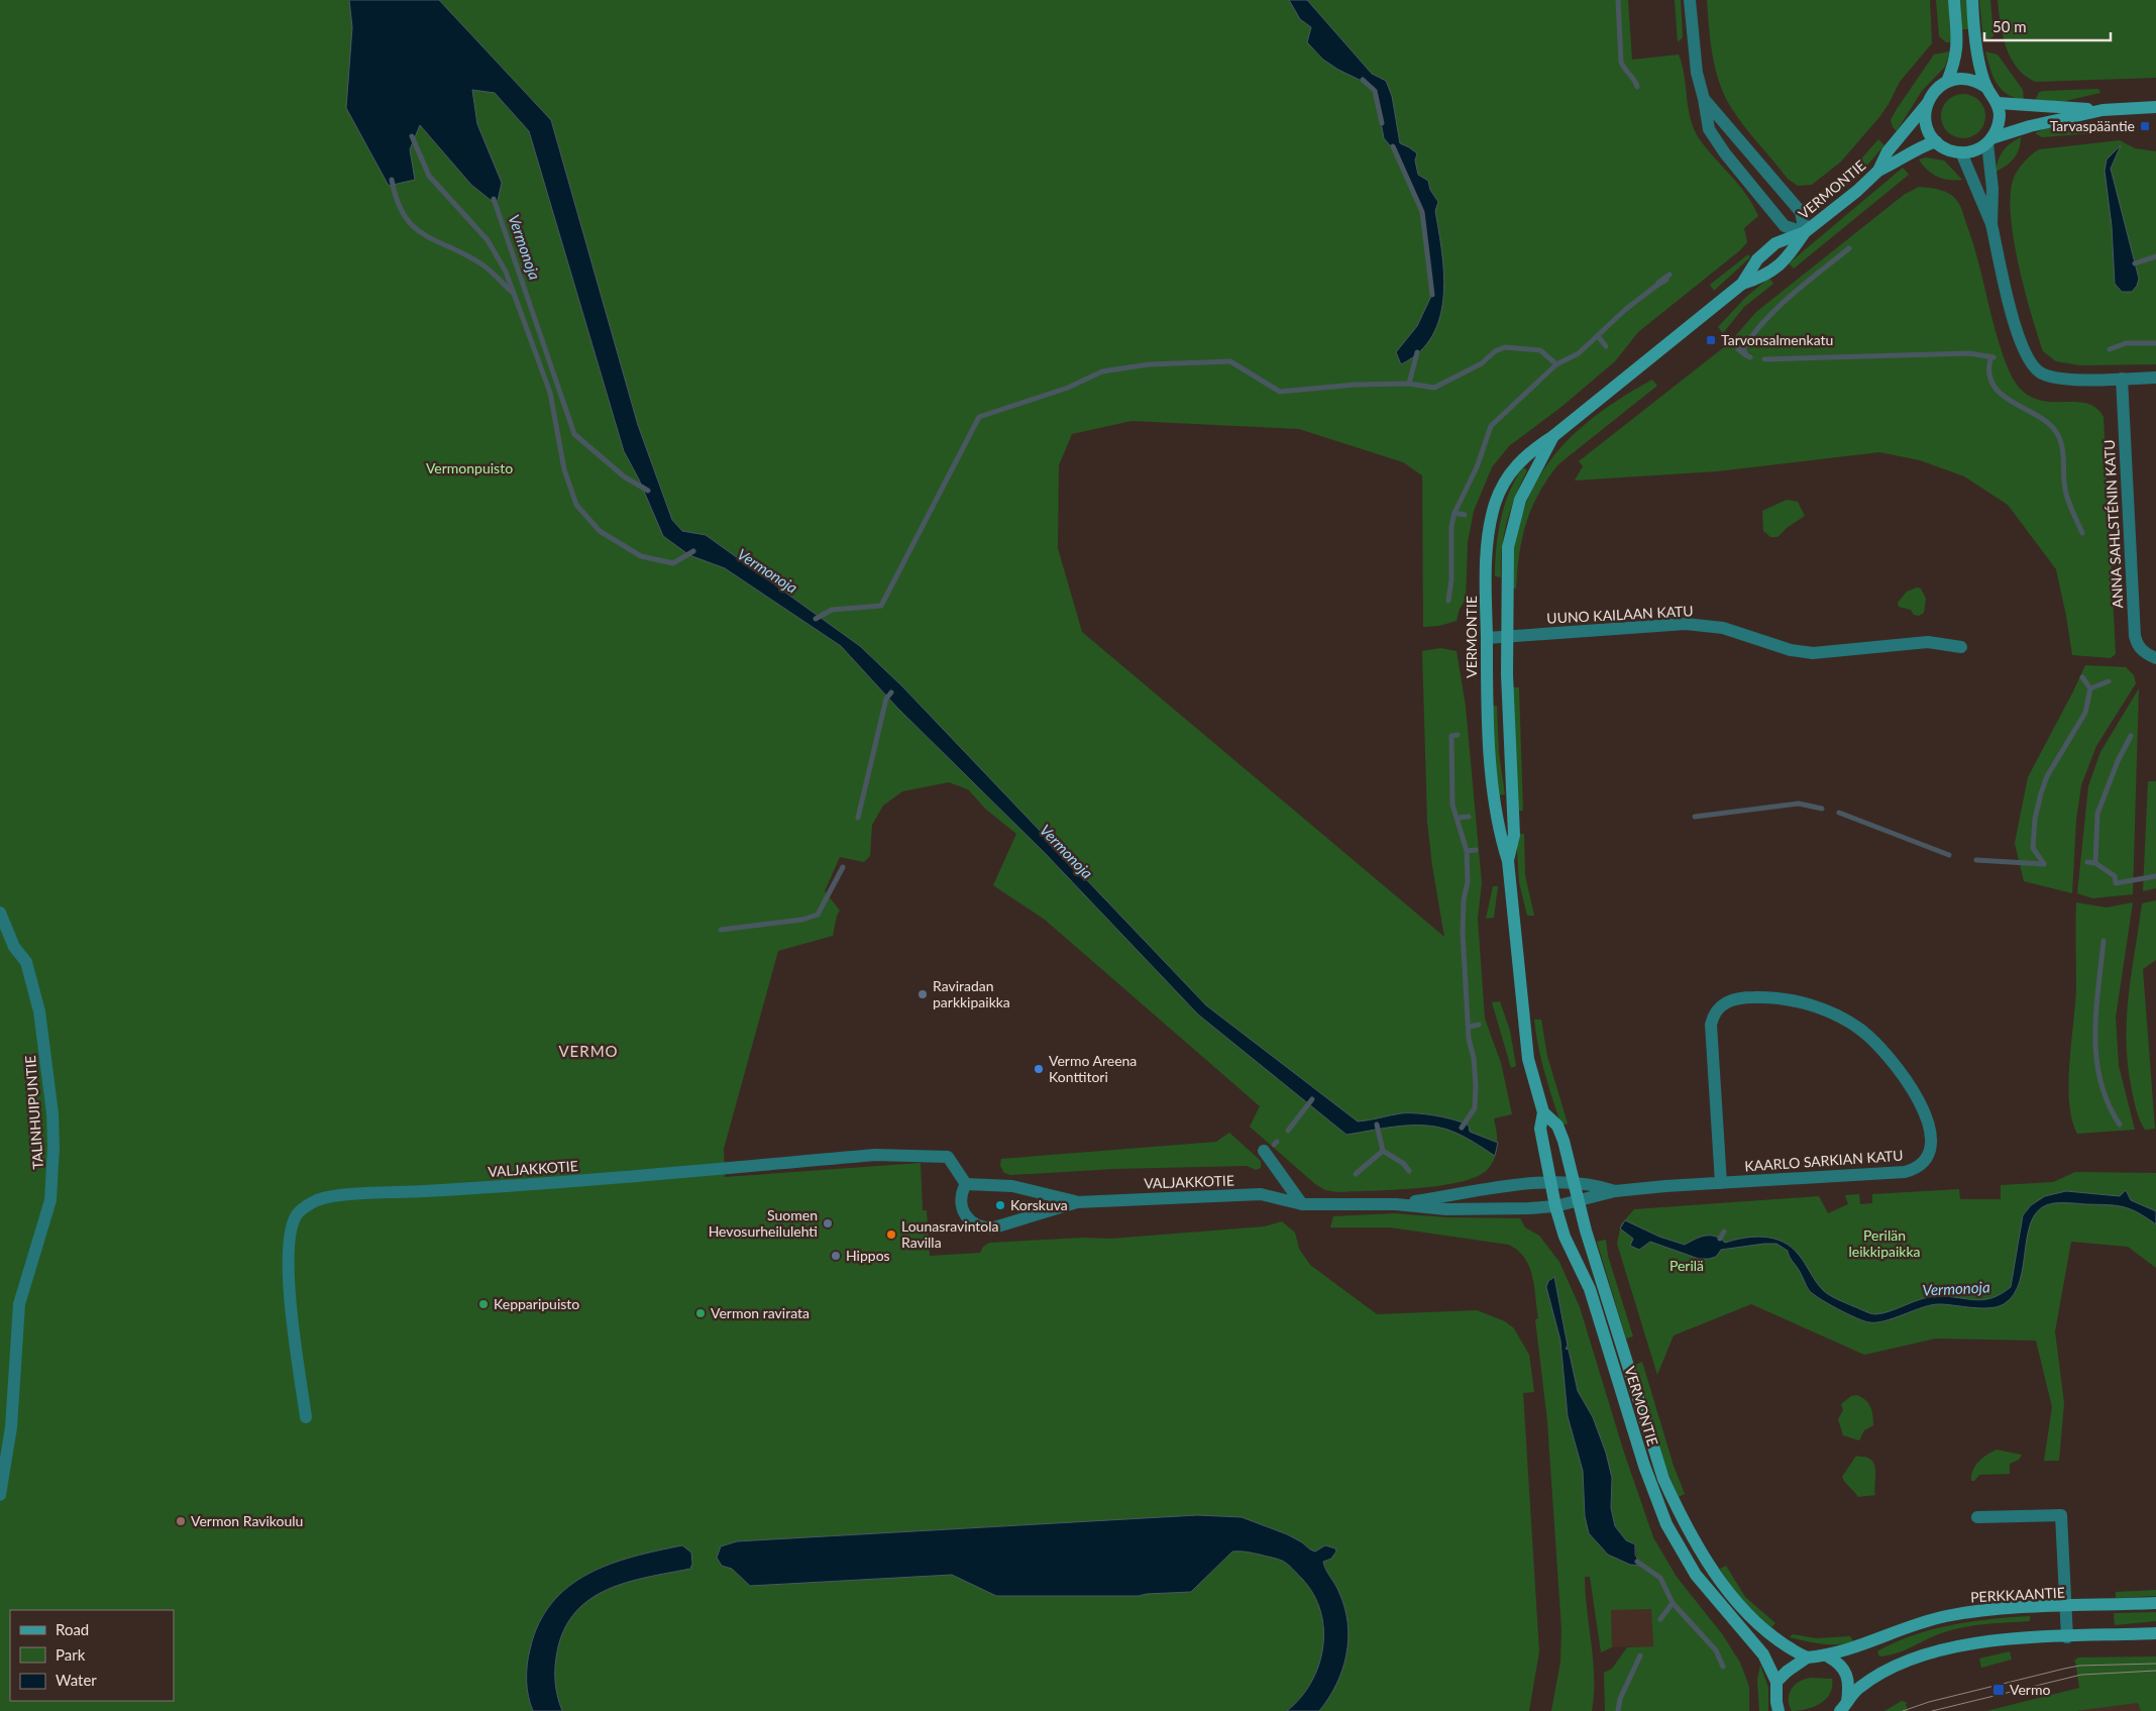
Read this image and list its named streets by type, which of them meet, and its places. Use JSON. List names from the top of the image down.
{
  "streets": {
    "main road": ["VERMONTIE", "PERKKAANTIE"],
    "street": [
      "ANNA SAHLSTÉNIN KATU",
      "UUNO KAILAAN KATU",
      "TALINHUIPUNTIE",
      "KAARLO SARKIAN KATU",
      "VALJAKKOTIE"
    ]
  },
  "crossings": [
    ["VERMONTIE", "UUNO KAILAAN KATU"],
    ["VERMONTIE", "KAARLO SARKIAN KATU"],
    ["VERMONTIE", "VALJAKKOTIE"],
    ["VERMONTIE", "PERKKAANTIE"],
    ["KAARLO SARKIAN KATU", "VALJAKKOTIE"]
  ],
  "districts": ["VERMO"],
  "water": ["Vermonoja"],
  "parks": ["Vermonpuisto", "Perilän leikkipaikka", "Perilä"],
  "places": {
    "transit": ["Tarvaspääntie", "Tarvonsalmenkatu", "Vermo"],
    "other": [
      "Raviradan parkkipaikka",
      "Vermo Areena Konttitori",
      "Korskuva",
      "Suomen Hevosurheilulehti",
      "Lounasravintola Ravilla",
      "Hippos",
      "Kepparipuisto",
      "Vermon ravirata",
      "Vermon Ravikoulu"
    ]
  },
  "legend": ["Road", "Park", "Water"],
  "scale_bar": "50 m"
}
